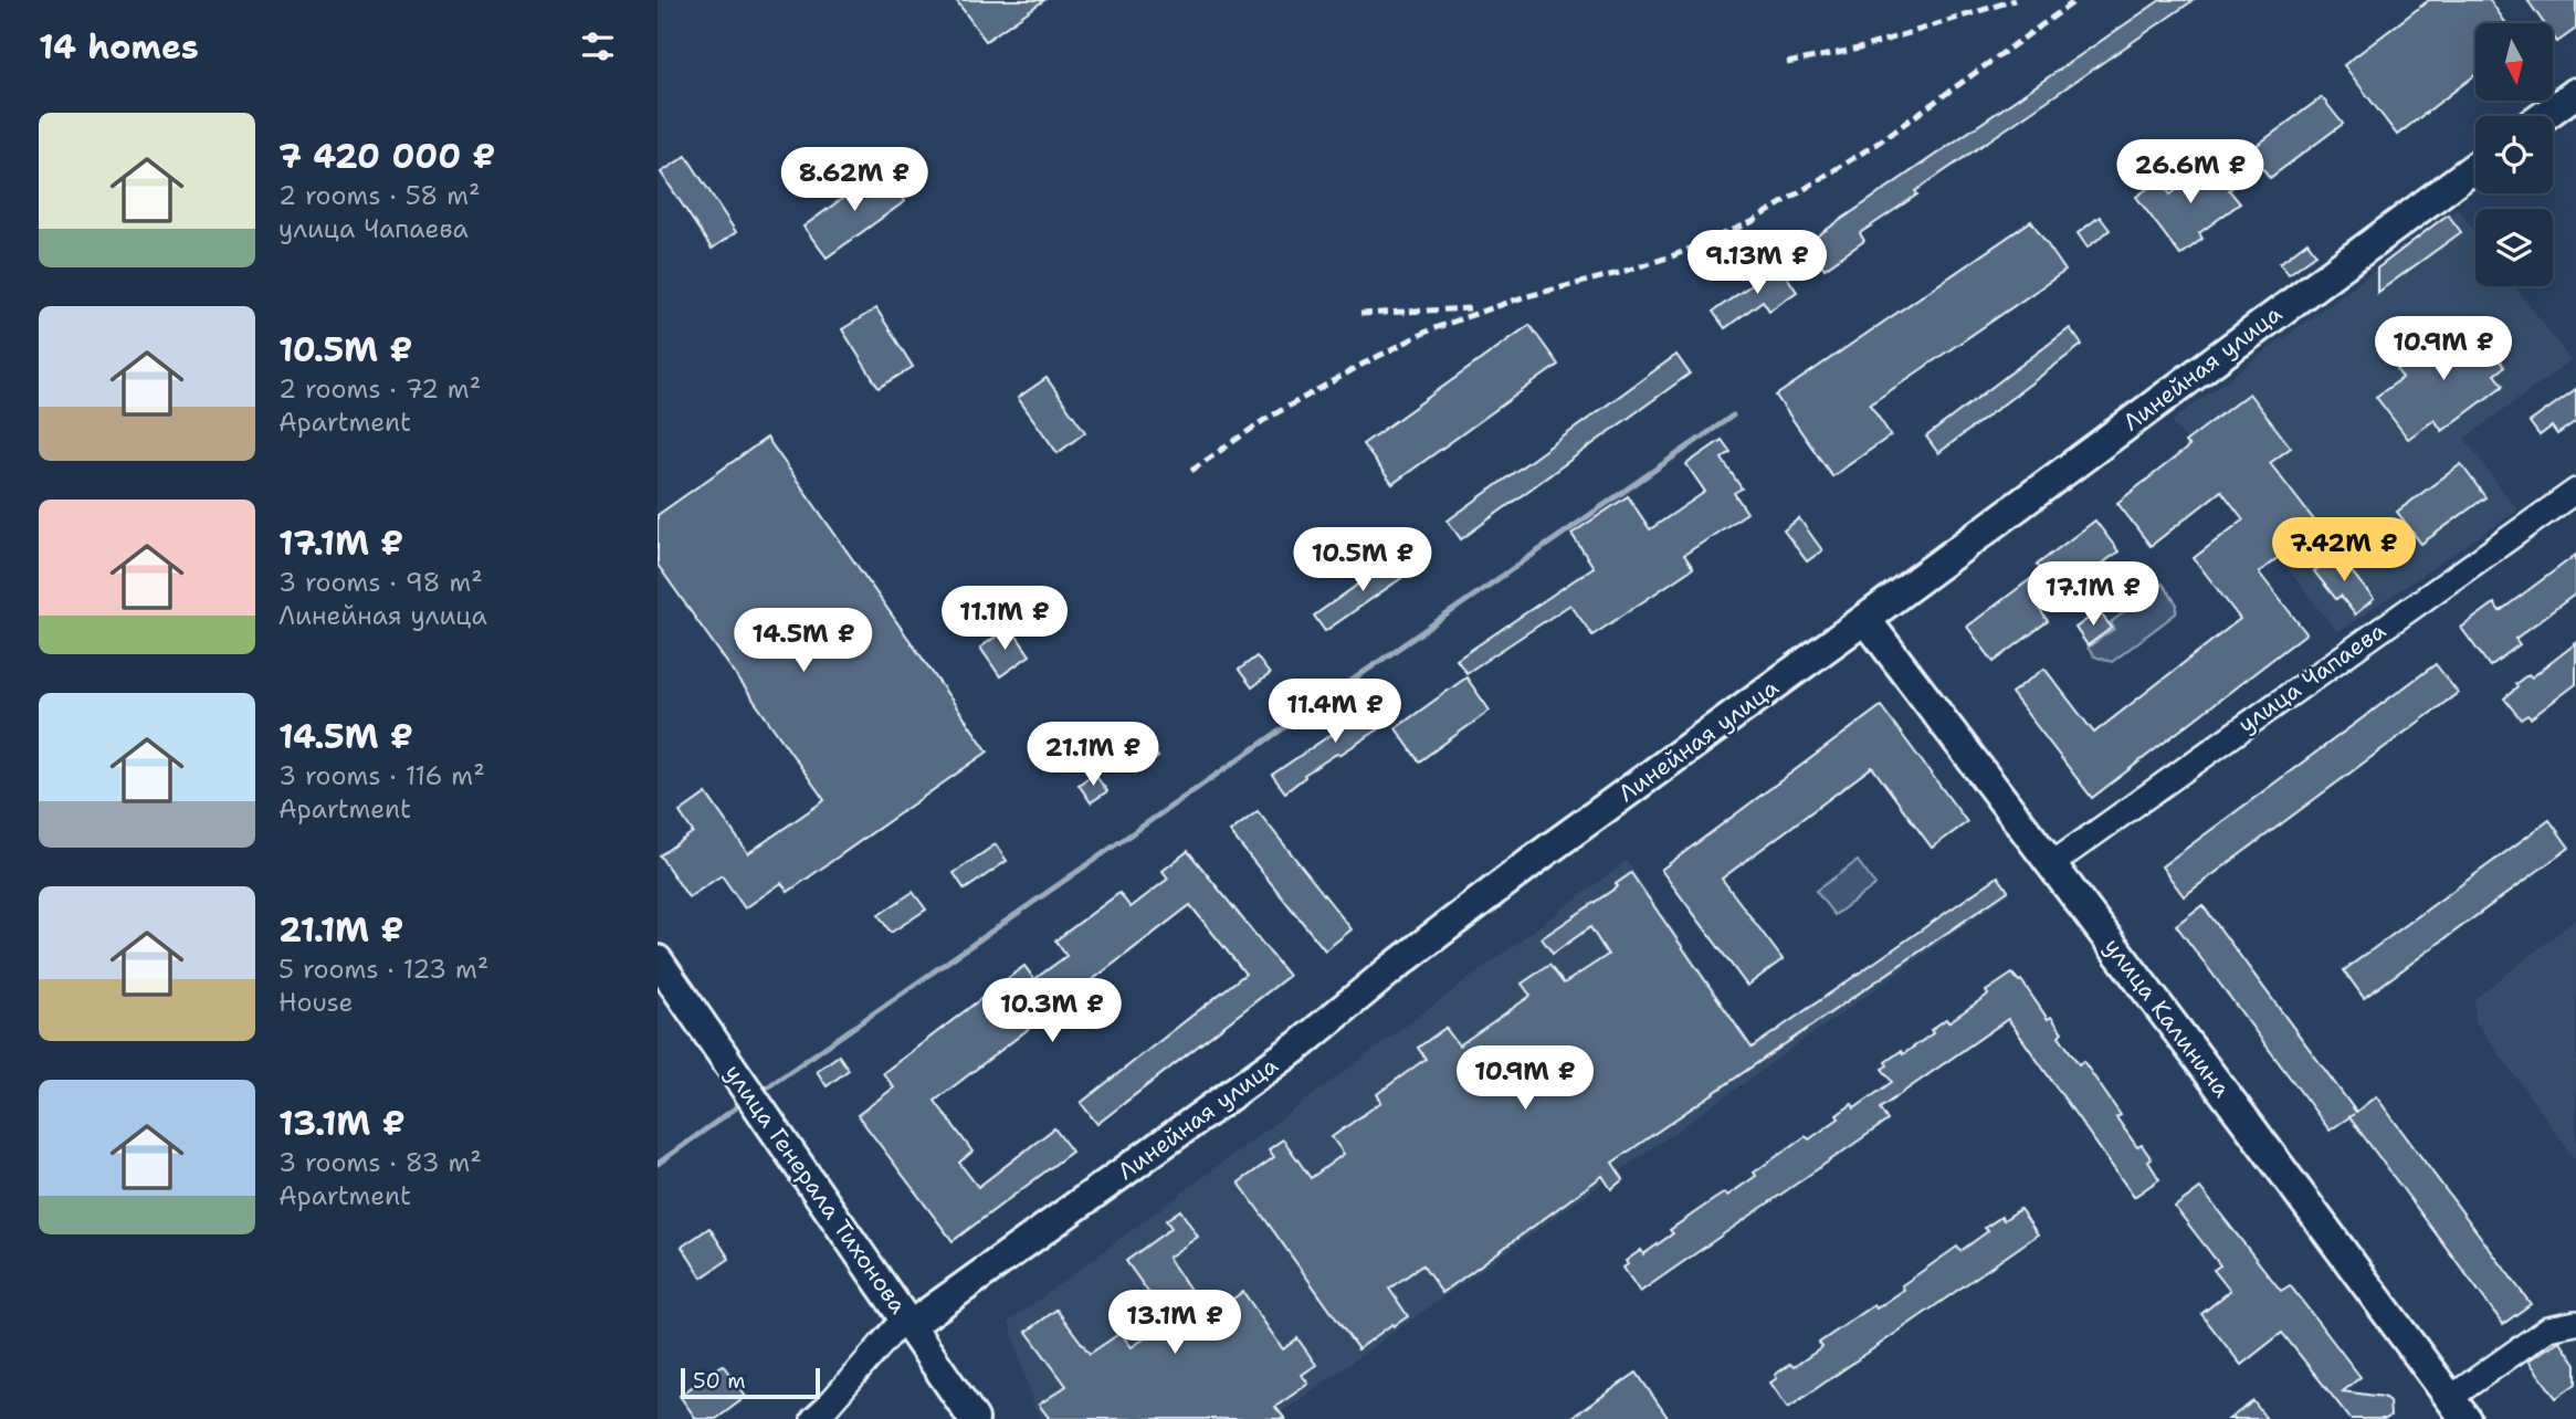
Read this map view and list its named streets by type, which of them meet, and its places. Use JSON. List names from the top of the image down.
{
  "streets": {
    "main road": ["Линейная улица", "улица Калинина", "улица Генерала Тихонова"],
    "street": ["улица Чапаева"]
  },
  "crossings": [
    ["Линейная улица", "улица Калинина"],
    ["Линейная улица", "улица Генерала Тихонова"],
    ["улица Чапаева", "улица Калинина"]
  ],
  "scale_bar": "50 m",
  "north": "bottom",
  "page": {
    "heading": "14 homes",
    "list": [
      {
        "name": "7 420 000 ₽",
        "note": "2 rooms · 58 m² · улица Чапаева"
      },
      {
        "name": "10.5M ₽",
        "note": "2 rooms · 72 m² · Apartment"
      },
      {
        "name": "17.1M ₽",
        "note": "3 rooms · 98 m² · Линейная улица"
      },
      {
        "name": "14.5M ₽",
        "note": "3 rooms · 116 m² · Apartment"
      },
      {
        "name": "21.1M ₽",
        "note": "5 rooms · 123 m² · House"
      },
      {
        "name": "13.1M ₽",
        "note": "3 rooms · 83 m² · Apartment"
      }
    ],
    "price": [
      "26.6M ₽",
      "8.62M ₽",
      "9.13M ₽",
      "10.9M ₽",
      "7.42M ₽",
      "10.5M ₽",
      "17.1M ₽",
      "11.1M ₽",
      "14.5M ₽",
      "11.4M ₽",
      "21.1M ₽",
      "10.3M ₽",
      "10.9M ₽",
      "13.1M ₽"
    ],
    "scale": "50 m"
  }
}
